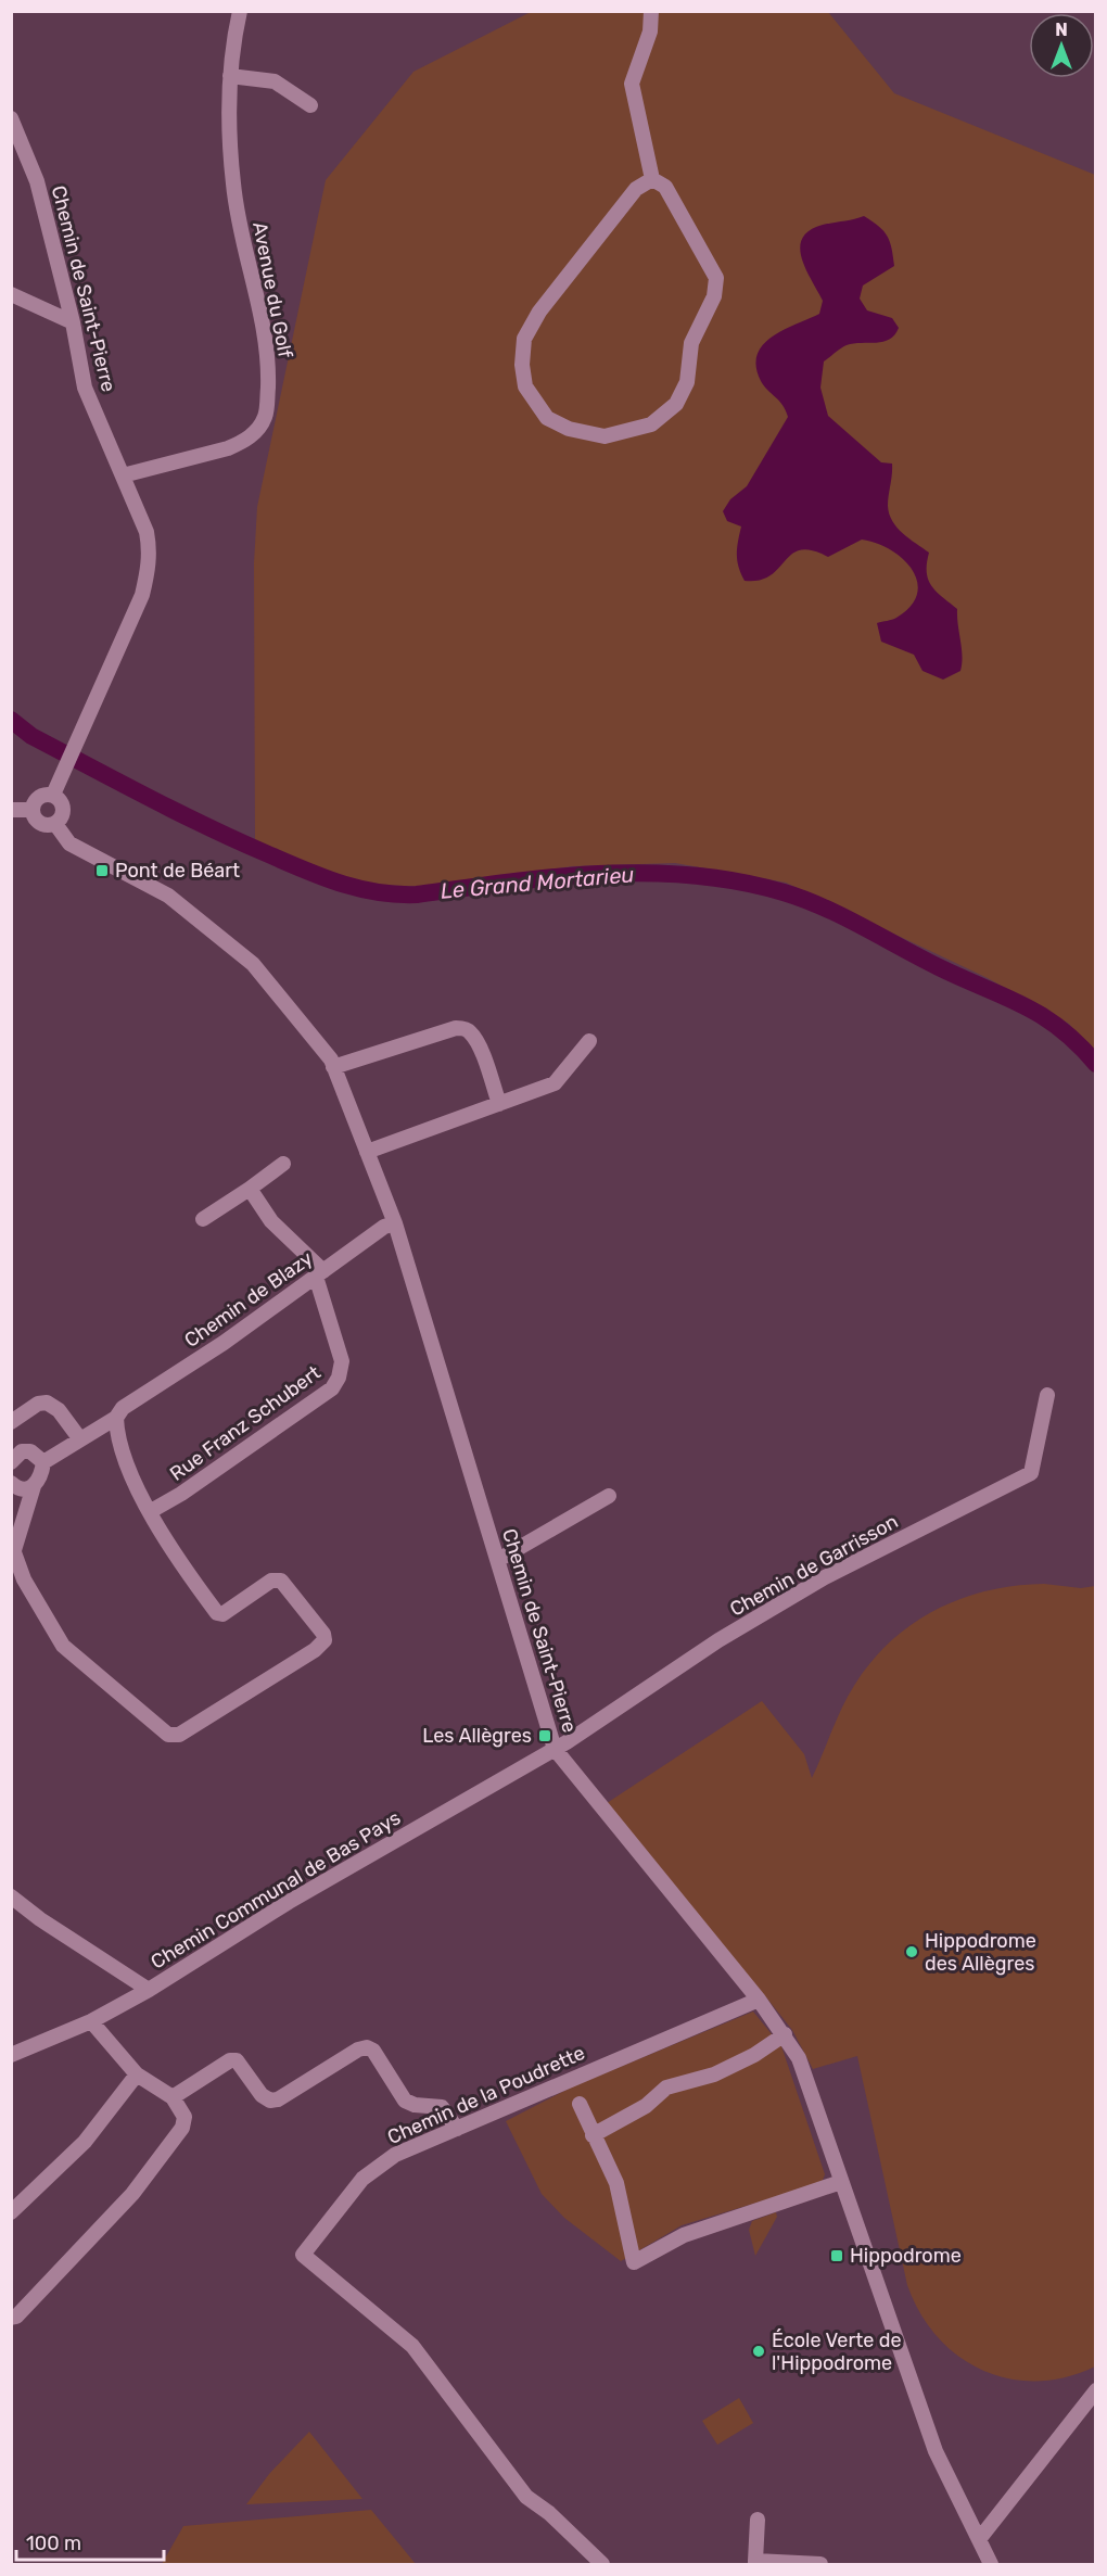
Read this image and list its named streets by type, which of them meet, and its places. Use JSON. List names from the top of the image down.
{
  "streets": {
    "street": [
      "Chemin de Saint-Pierre",
      "Avenue du Golf",
      "Chemin de Blazy",
      "Rue Franz Schubert",
      "Chemin de Garrisson",
      "Chemin Communal de Bas Pays",
      "Chemin de la Poudrette"
    ]
  },
  "crossings": [
    ["Chemin de Saint-Pierre", "Avenue du Golf"],
    ["Chemin de Saint-Pierre", "Chemin de Blazy"],
    ["Chemin de Saint-Pierre", "Chemin de Garrisson"],
    ["Chemin de Saint-Pierre", "Chemin Communal de Bas Pays"],
    ["Chemin de Saint-Pierre", "Chemin de la Poudrette"],
    ["Chemin de Blazy", "Rue Franz Schubert"],
    ["Chemin de Garrisson", "Chemin Communal de Bas Pays"]
  ],
  "water": ["Le Grand Mortarieu"],
  "places": {
    "transit": ["Pont de Béart", "Les Allègres", "Hippodrome"],
    "other": ["Hippodrome des Allègres", "École Verte de l'Hippodrome"]
  },
  "scale_bar": "100 m",
  "north": "top"
}
